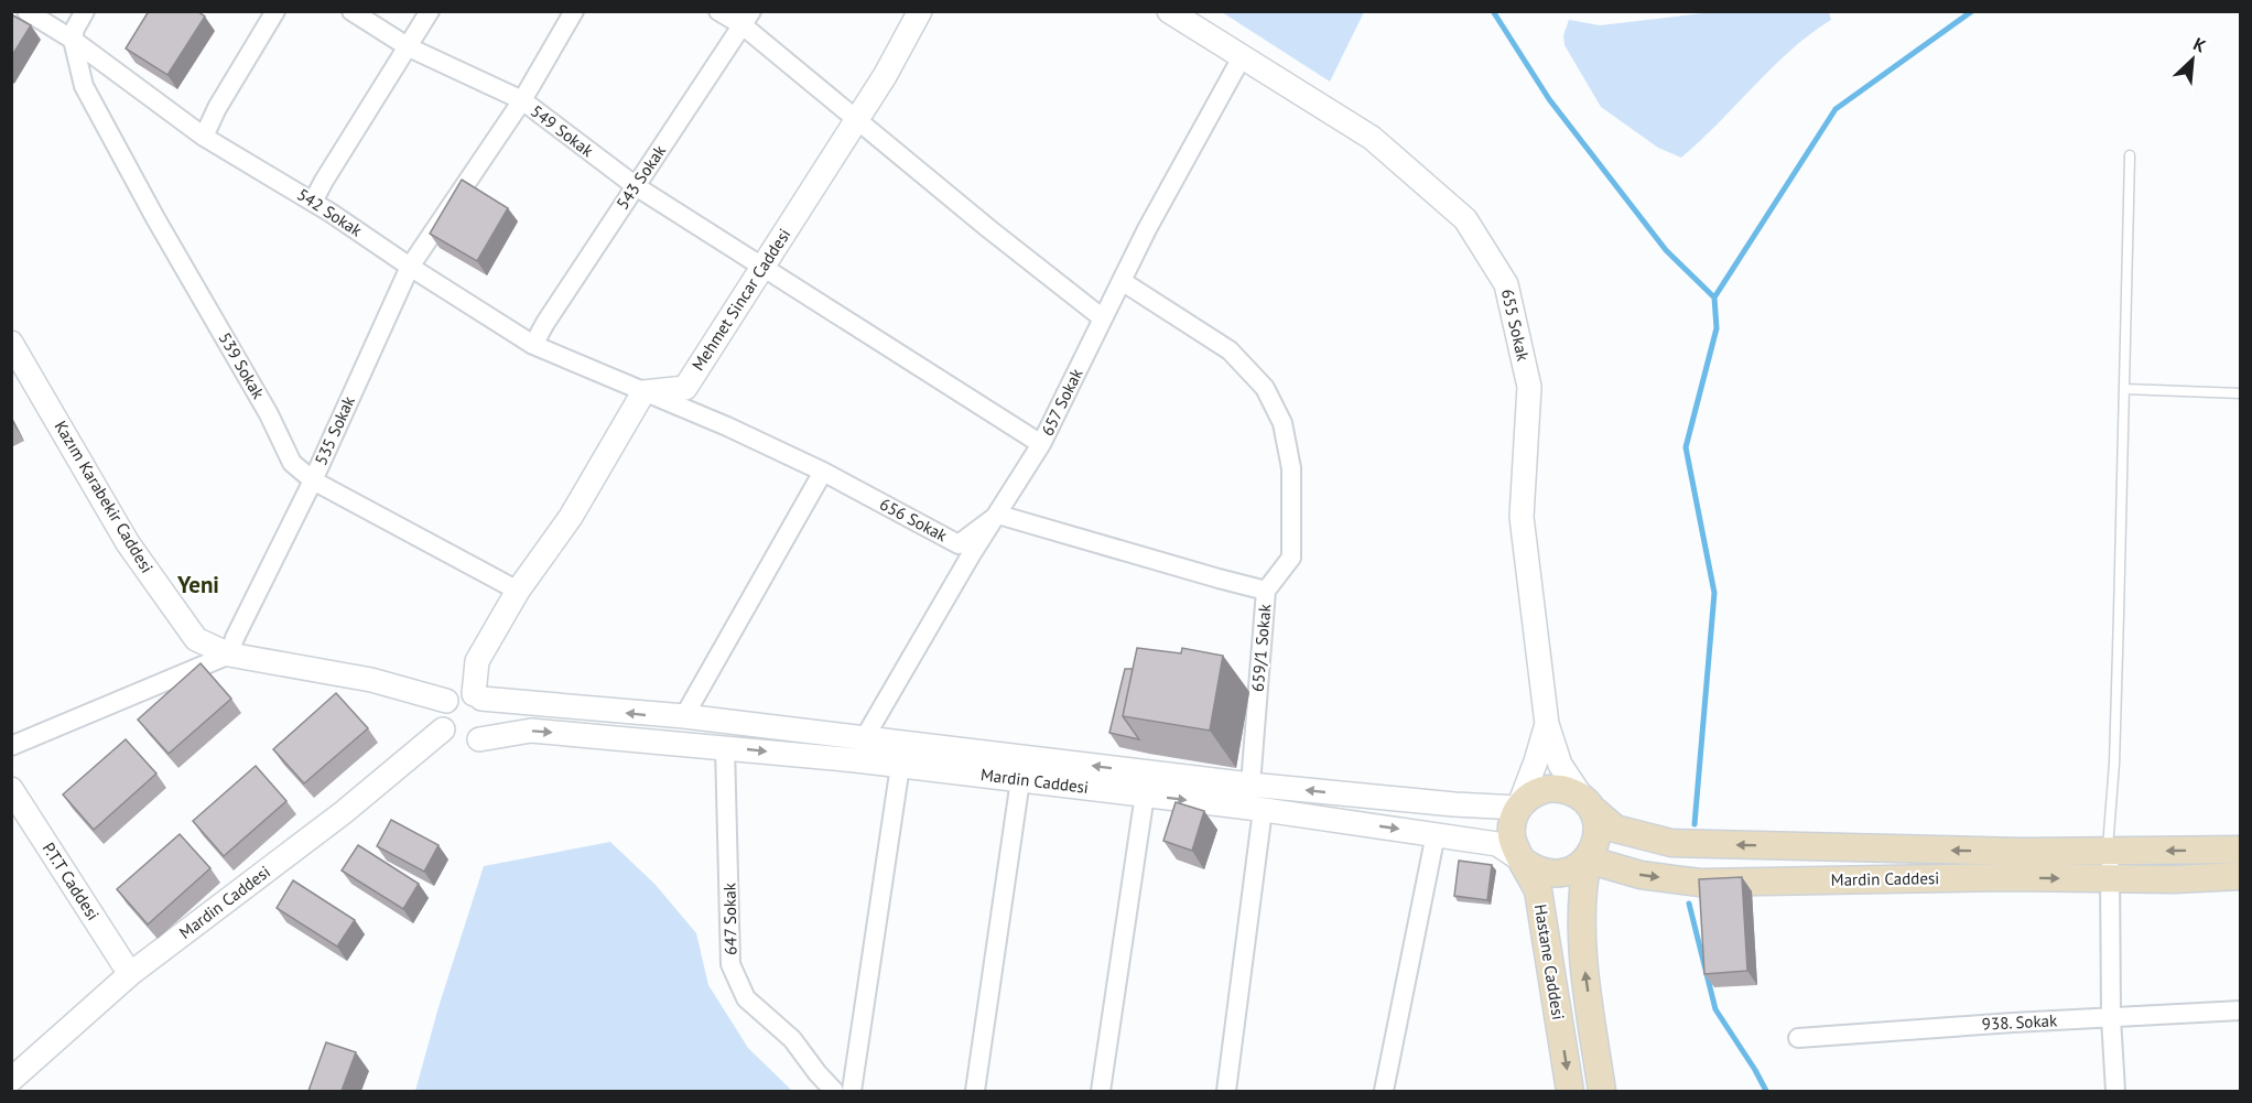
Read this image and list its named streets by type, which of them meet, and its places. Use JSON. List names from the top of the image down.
{
  "streets": {
    "main road": ["Mardin Caddesi", "Hastane Caddesi"],
    "street": [
      "549 Sokak",
      "543 Sokak",
      "542 Sokak",
      "Mehmet Sincar Caddesi",
      "655 Sokak",
      "539 Sokak",
      "657 Sokak",
      "535 Sokak",
      "Kazım Karabekir Caddesi",
      "656 Sokak",
      "659/1 Sokak",
      "P.T.T Caddesi",
      "647 Sokak",
      "938. Sokak"
    ]
  },
  "crossings": [
    ["549 Sokak", "543 Sokak"],
    ["549 Sokak", "Mehmet Sincar Caddesi"],
    ["549 Sokak", "657 Sokak"],
    ["549 Sokak", "535 Sokak"],
    ["543 Sokak", "542 Sokak"],
    ["542 Sokak", "Mehmet Sincar Caddesi"],
    ["542 Sokak", "539 Sokak"],
    ["542 Sokak", "535 Sokak"],
    ["542 Sokak", "656 Sokak"],
    ["Mehmet Sincar Caddesi", "656 Sokak"],
    ["655 Sokak", "657 Sokak"],
    ["655 Sokak", "Mardin Caddesi"],
    ["655 Sokak", "Hastane Caddesi"],
    ["539 Sokak", "535 Sokak"],
    ["657 Sokak", "656 Sokak"],
    ["657 Sokak", "659/1 Sokak"],
    ["657 Sokak", "Mardin Caddesi"],
    ["535 Sokak", "Kazım Karabekir Caddesi"],
    ["Kazım Karabekir Caddesi", "Mardin Caddesi"],
    ["659/1 Sokak", "Mardin Caddesi"],
    ["Mardin Caddesi", "P.T.T Caddesi"],
    ["Mardin Caddesi", "647 Sokak"],
    ["Mardin Caddesi", "Hastane Caddesi"]
  ],
  "districts": ["Yeni"],
  "north": "top right"
}
